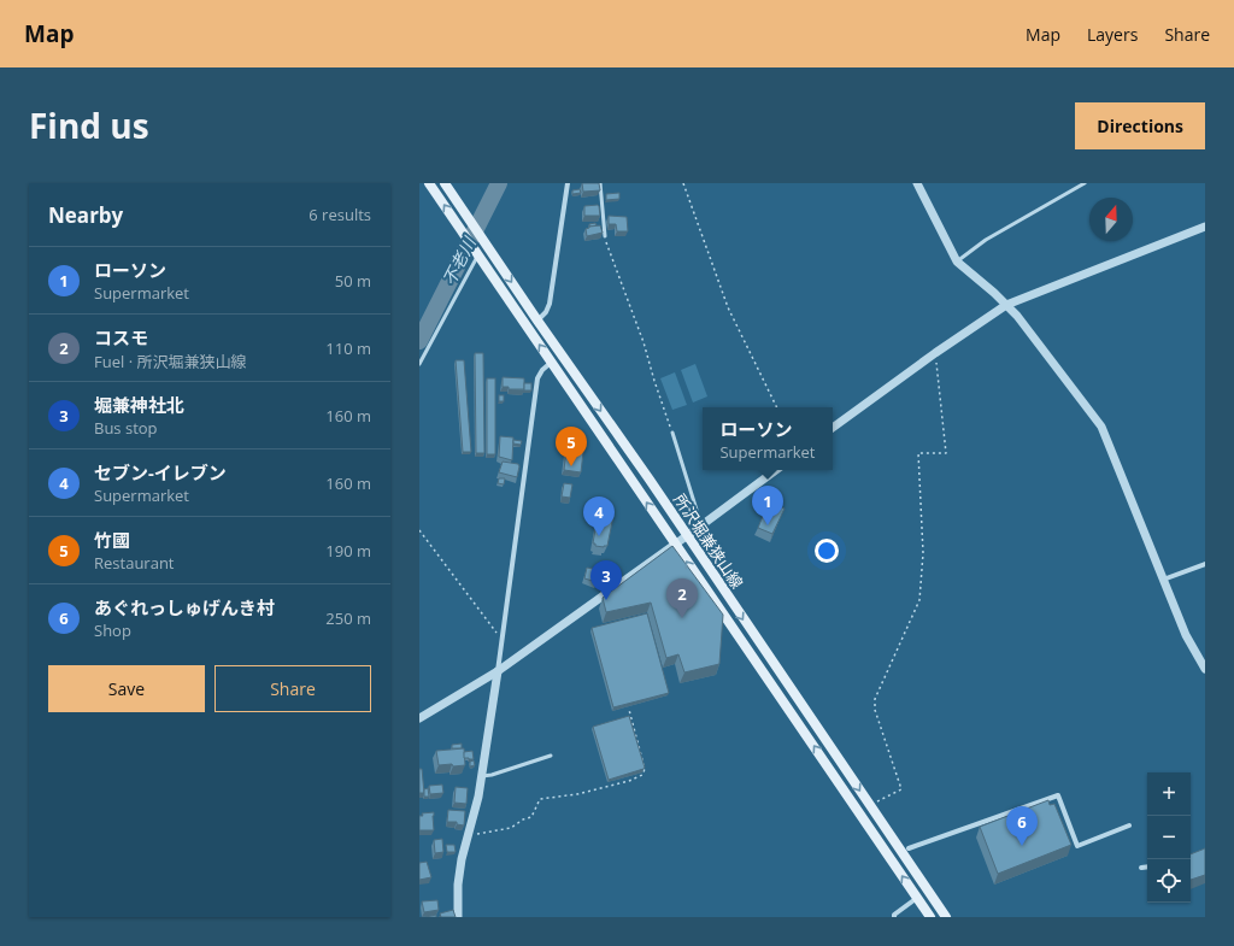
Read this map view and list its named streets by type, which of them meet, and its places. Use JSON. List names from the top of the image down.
{
  "streets": {
    "main road": ["所沢堀兼狭山線"]
  },
  "water": ["不老川"],
  "north": "top",
  "page": {
    "header": "Map",
    "nav": ["Map", "Layers", "Share"],
    "title": "Find us",
    "buttons": [
      "Directions",
      ["Save", "Share"]
    ],
    "heading": ["Nearby", "6 results"],
    "list": [
      {
        "mark": "1",
        "name": "ローソン",
        "note": "Supermarket",
        "value": "50 m"
      },
      {
        "mark": "2",
        "name": "コスモ",
        "note": "Fuel · 所沢堀兼狭山線",
        "value": "110 m"
      },
      {
        "mark": "3",
        "name": "堀兼神社北",
        "note": "Bus stop",
        "value": "160 m"
      },
      {
        "mark": "4",
        "name": "セブン-イレブン",
        "note": "Supermarket",
        "value": "160 m"
      },
      {
        "mark": "5",
        "name": "竹國",
        "note": "Restaurant",
        "value": "190 m"
      },
      {
        "mark": "6",
        "name": "あぐれっしゅげんき村",
        "note": "Shop",
        "value": "250 m"
      }
    ],
    "popup": ["ローソン", "Supermarket"],
    "pins": [
      "5",
      "1",
      "4",
      "3",
      "2",
      "6"
    ],
    "map_buttons": ["+", "−"]
  }
}
